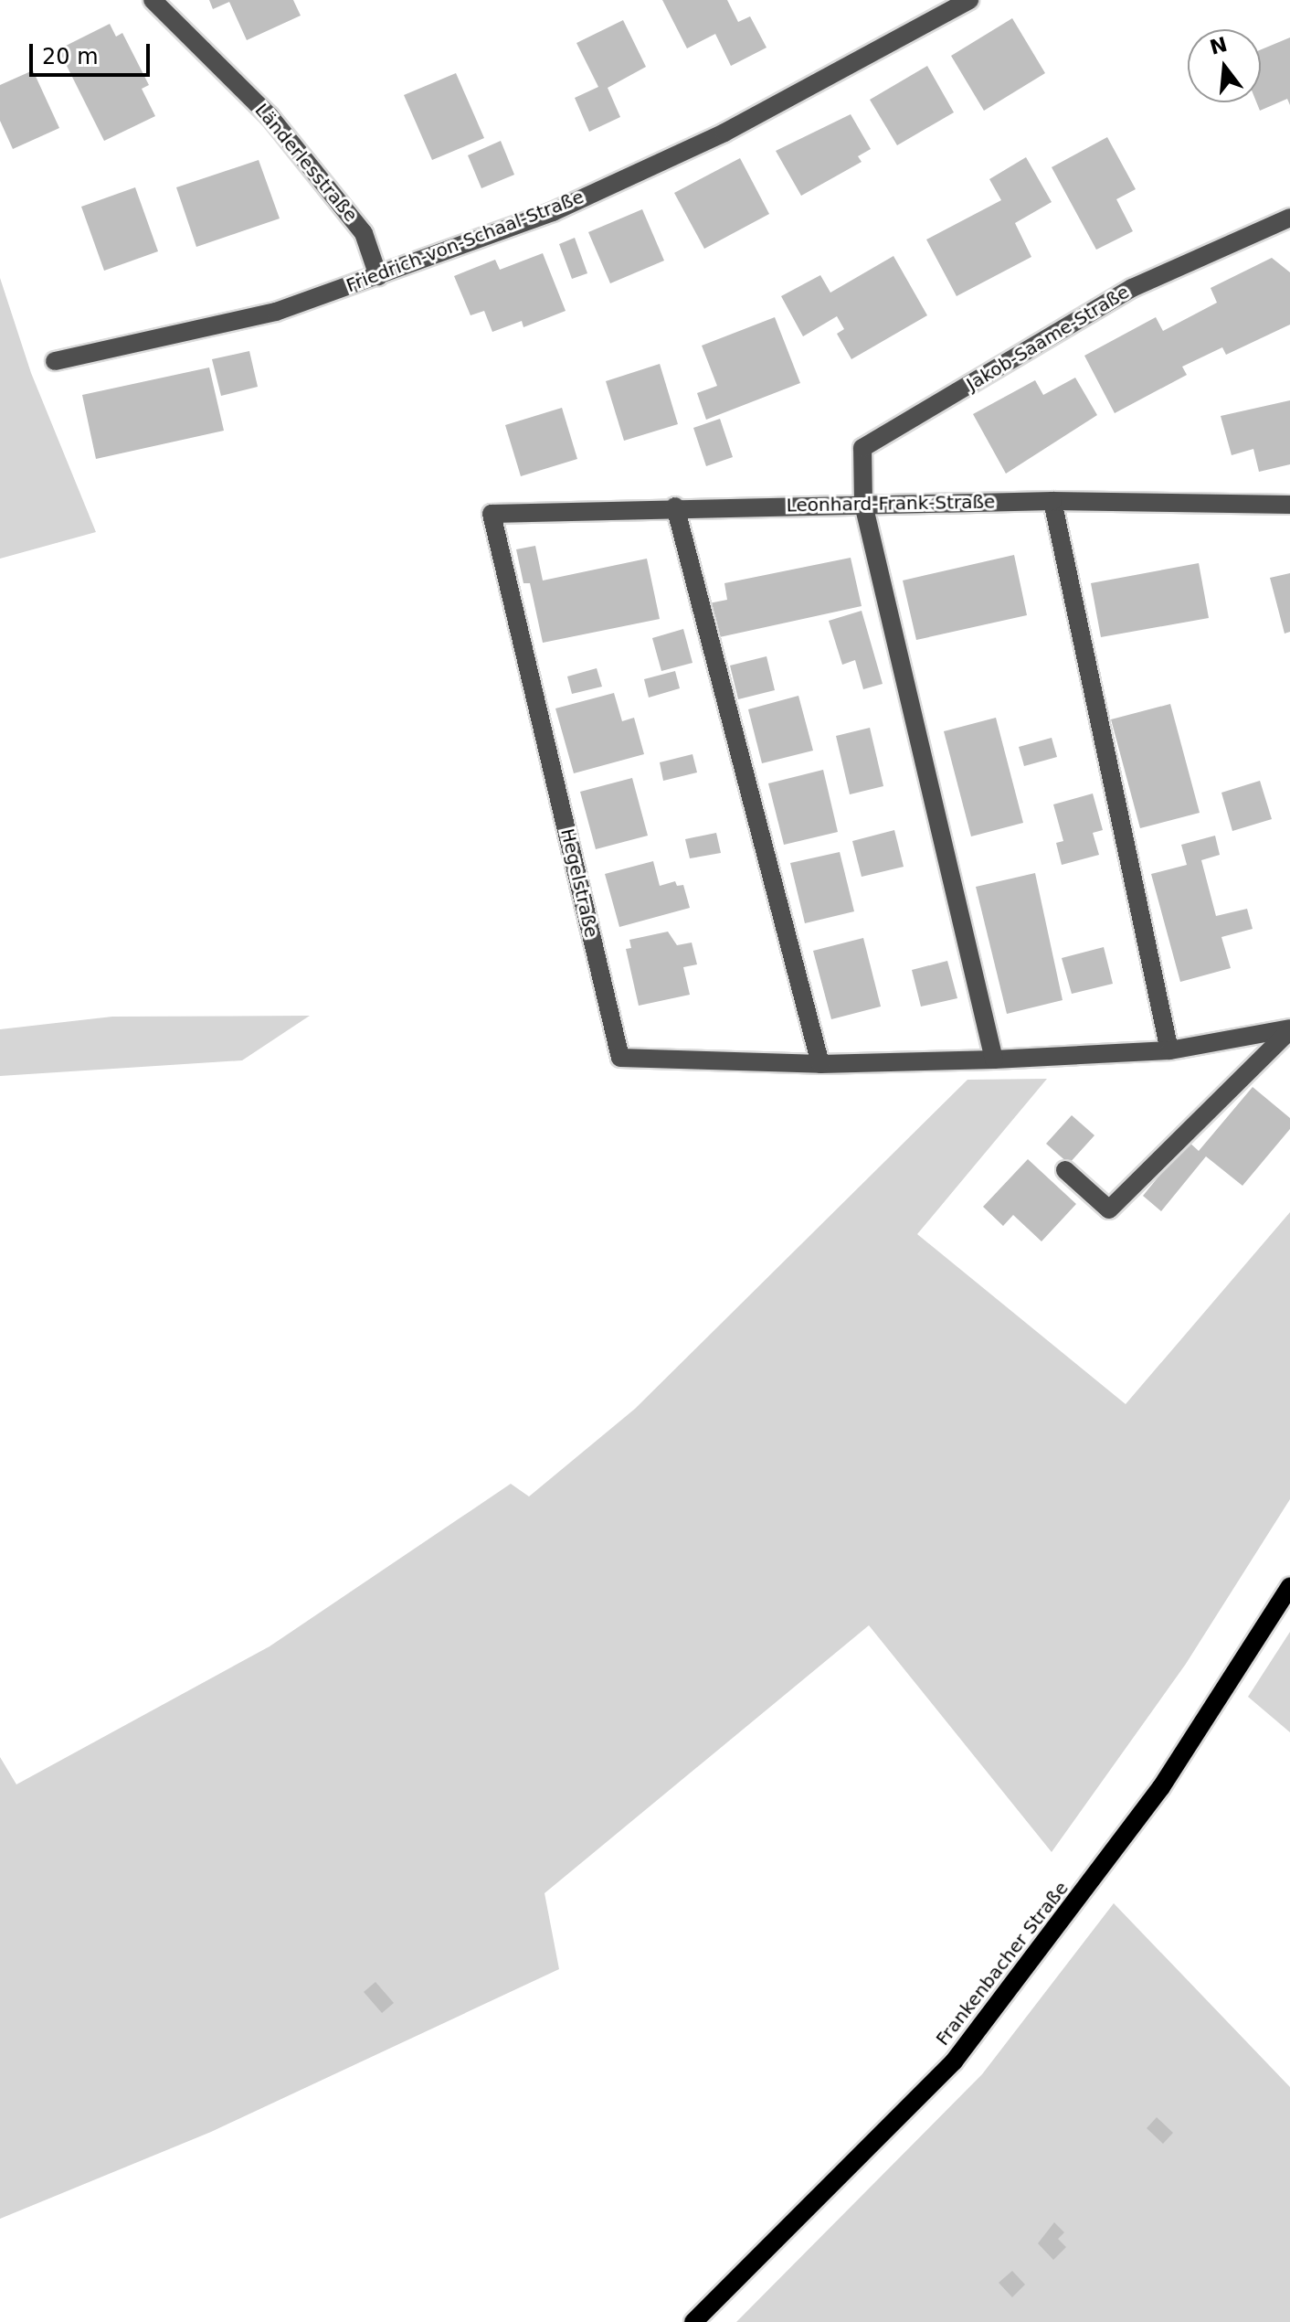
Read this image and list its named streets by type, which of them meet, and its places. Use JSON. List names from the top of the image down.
{
  "streets": {
    "main road": ["Frankenbacher Straße"],
    "street": [
      "Länderlesstraße",
      "Friedrich-von-Schaal-Straße",
      "Jakob-Saame-Straße",
      "Leonhard-Frank-Straße",
      "Hegelstraße"
    ]
  },
  "crossings": [
    ["Länderlesstraße", "Friedrich-von-Schaal-Straße"],
    ["Jakob-Saame-Straße", "Leonhard-Frank-Straße"],
    ["Leonhard-Frank-Straße", "Hegelstraße"]
  ],
  "scale_bar": "20 m",
  "north": "top"
}
